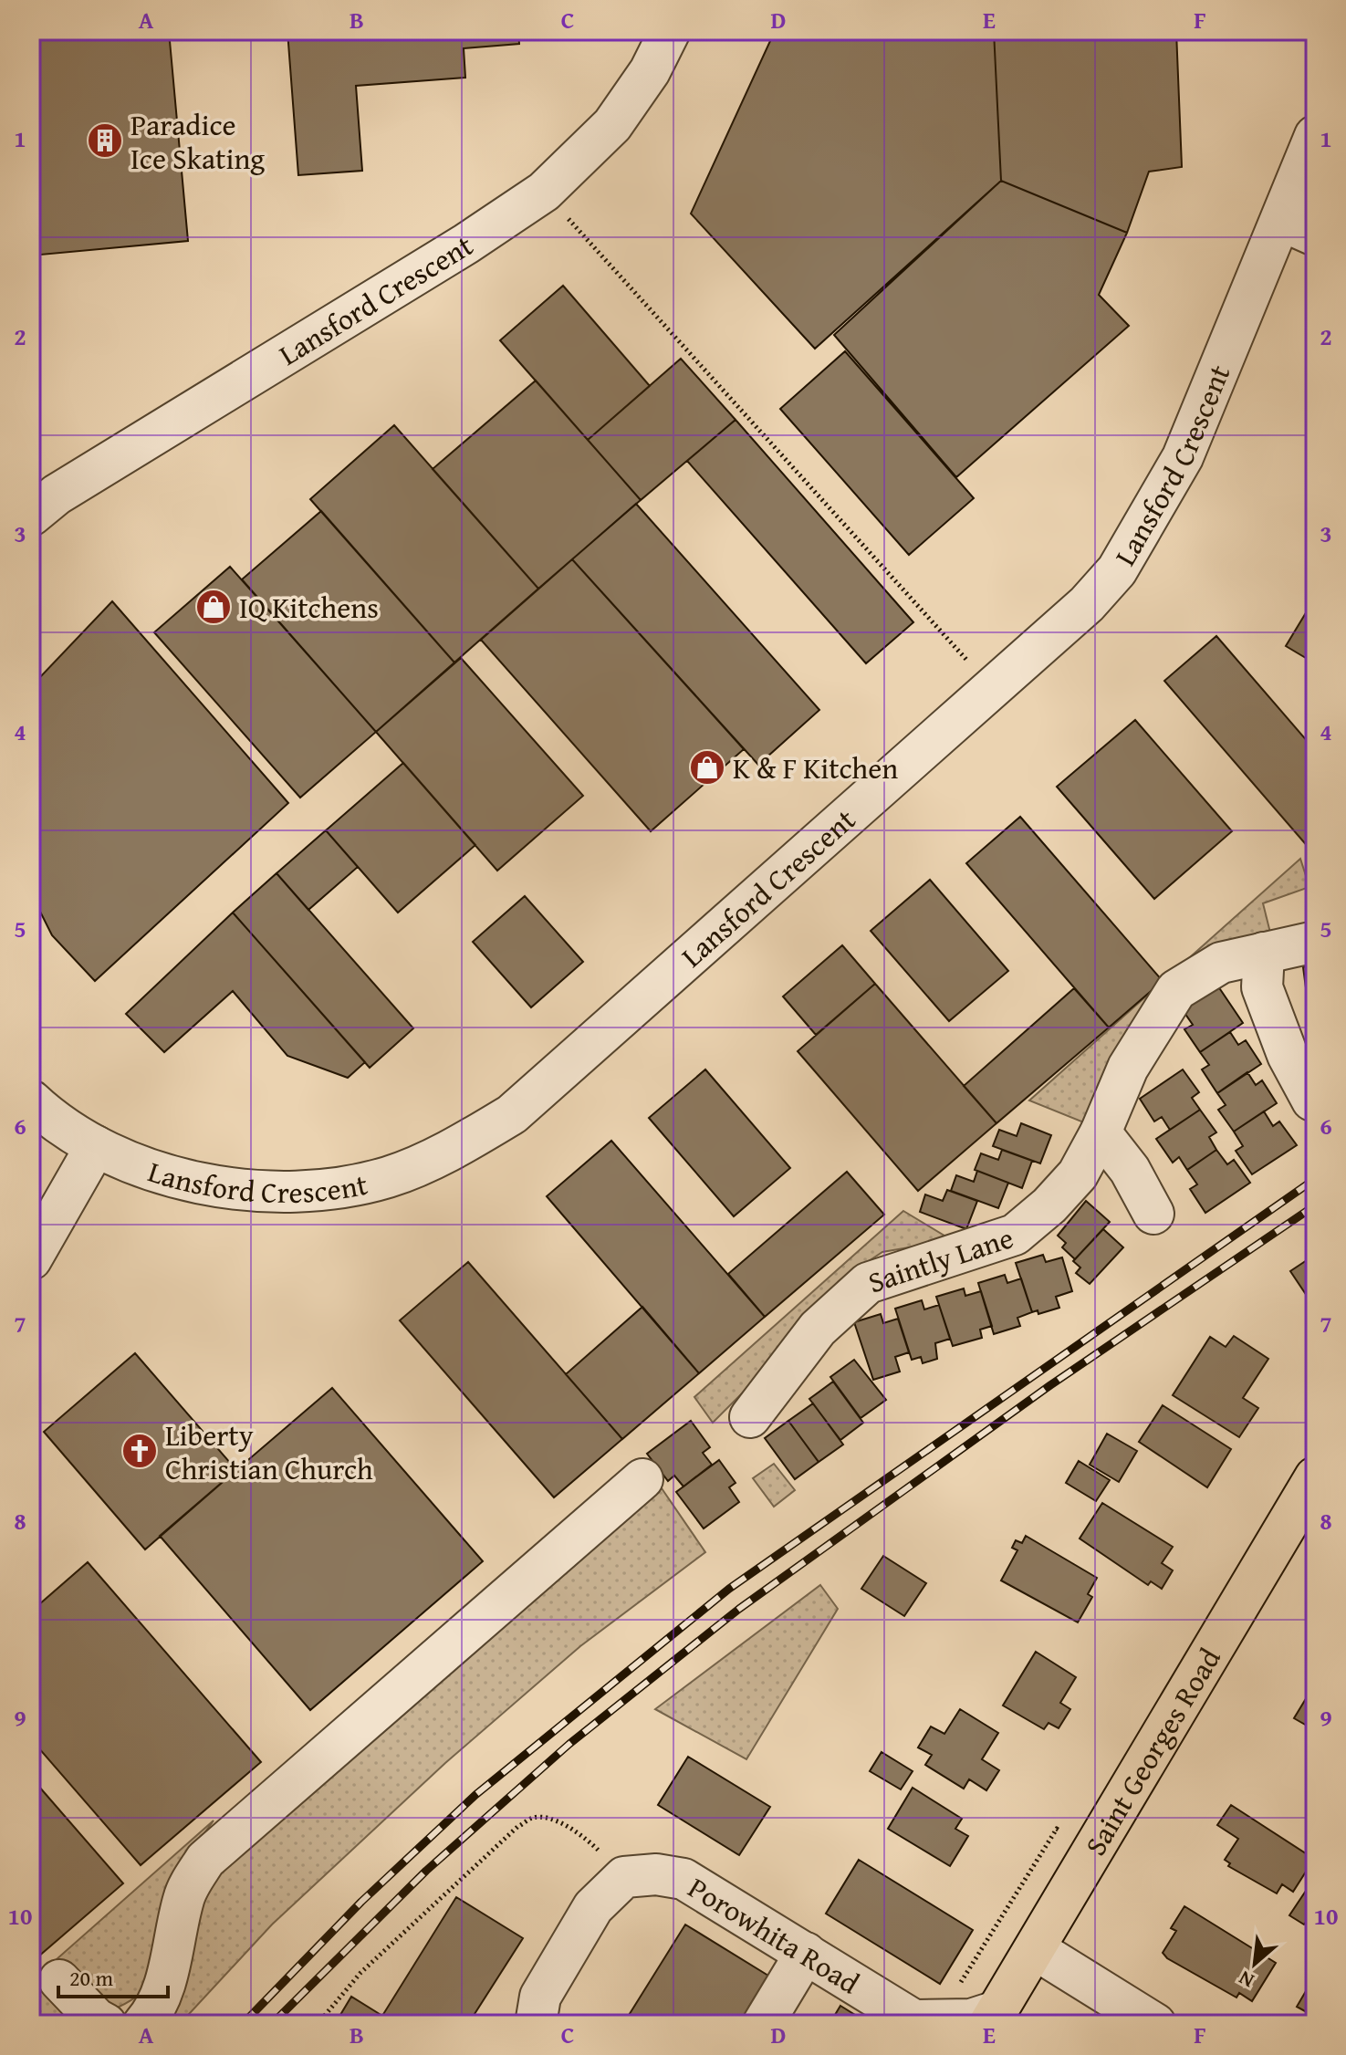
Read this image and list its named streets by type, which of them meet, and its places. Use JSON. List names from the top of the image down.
{
  "streets": {
    "main road": ["Saint Georges Road"],
    "street": ["Lansford Crescent", "Saintly Lane", "Porowhita Road"]
  },
  "crossings": [
    ["Saint Georges Road", "Porowhita Road"]
  ],
  "places": {
    "building": ["Paradice Ice Skating"],
    "shop": ["IQ Kitchens", "K & F Kitchen"],
    "church": ["Liberty Christian Church"]
  },
  "scale_bar": "20 m",
  "north": "bottom left",
  "grid": {
    "columns": [
      "A",
      "B",
      "C",
      "D",
      "E",
      "F"
    ],
    "rows": [
      "1",
      "2",
      "3",
      "4",
      "5",
      "6",
      "7",
      "8",
      "9",
      "10"
    ]
  }
}
